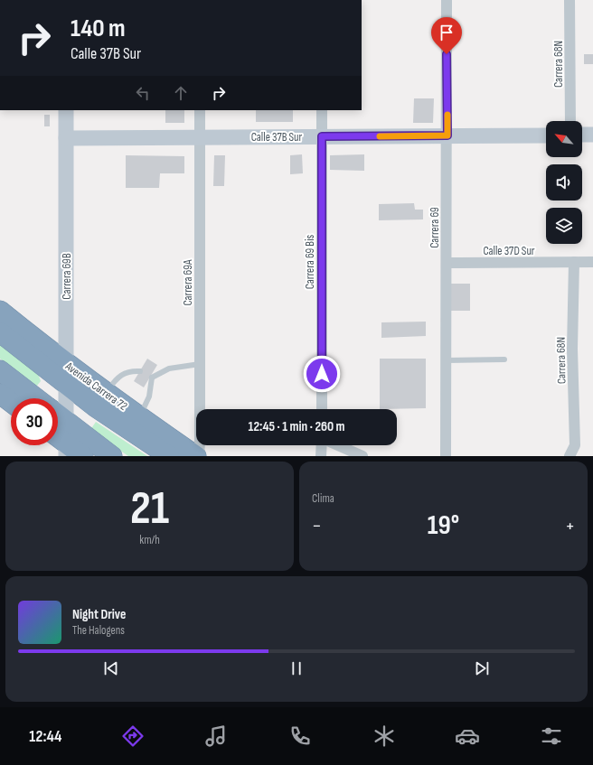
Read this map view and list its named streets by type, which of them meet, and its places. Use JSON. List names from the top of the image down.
{
  "streets": {
    "highway": ["Avenida Carrera 72"],
    "street": [
      "Carrera 68N",
      "Calle 37B Sur",
      "Carrera 69",
      "Calle 37D Sur",
      "Carrera 69 Bis",
      "Carrera 69B",
      "Carrera 69A"
    ]
  },
  "crossings": [
    ["Carrera 68N", "Calle 37D Sur"],
    ["Calle 37B Sur", "Carrera 69"],
    ["Calle 37B Sur", "Carrera 69 Bis"],
    ["Calle 37B Sur", "Carrera 69B"],
    ["Calle 37B Sur", "Carrera 69A"],
    ["Carrera 69", "Calle 37D Sur"],
    ["Carrera 69B", "Avenida Carrera 72"],
    ["Carrera 69A", "Avenida Carrera 72"]
  ],
  "north": "top left",
  "page": {
    "turn": ["140 m", "Calle 37B Sur"],
    "limit": "30",
    "trip": "12:45 · 1 min · 260 m",
    "tile": [
      ["21", "km/h"],
      "Clima"
    ],
    "heat": ["−", "19°", "+"],
    "song": ["Night Drive", "The Halogens"],
    "tabs": "12:44"
  }
}
